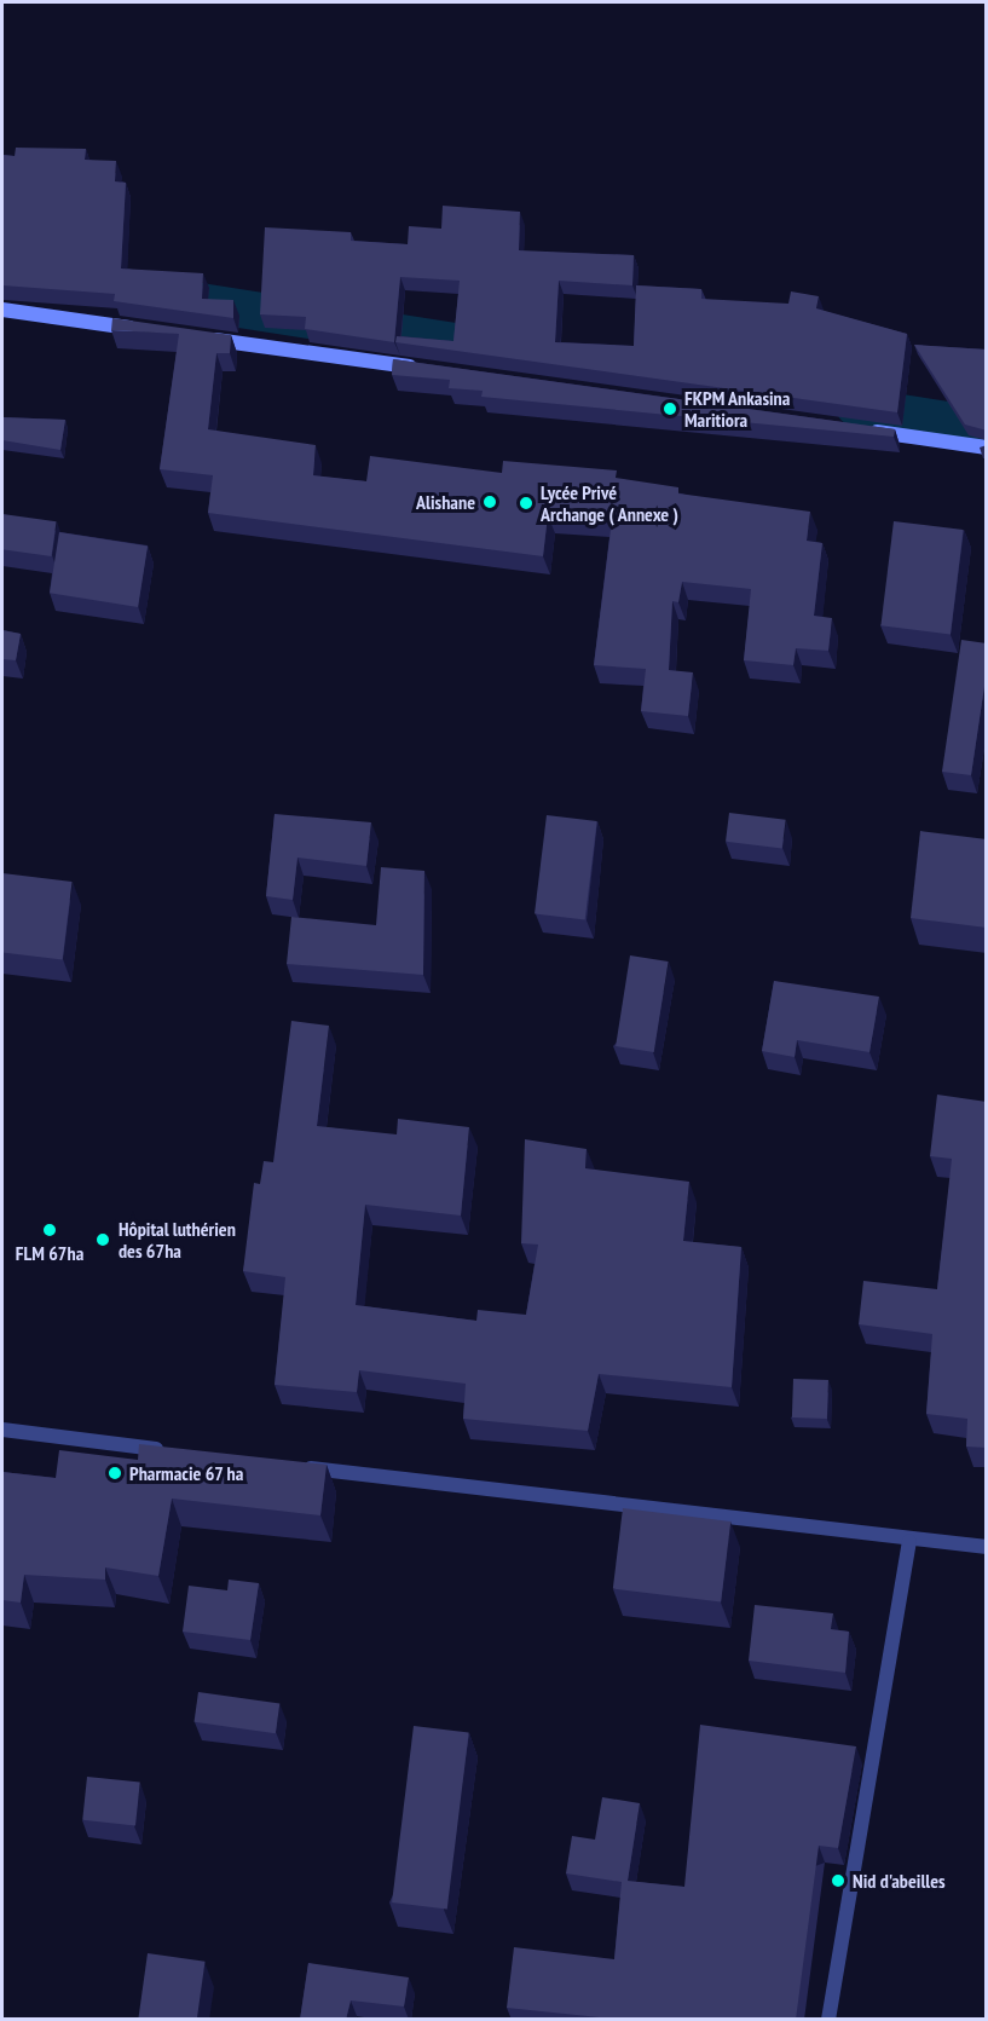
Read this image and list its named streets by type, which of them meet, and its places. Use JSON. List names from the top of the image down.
{
  "places": [
    "FKPM Ankasina Maritiora",
    "Alishane",
    "Lycée Privé Archange ( Annexe )",
    "FLM 67ha",
    "Hôpital luthérien des 67ha",
    "Pharmacie 67 ha",
    "Nid d'abeilles"
  ]
}
